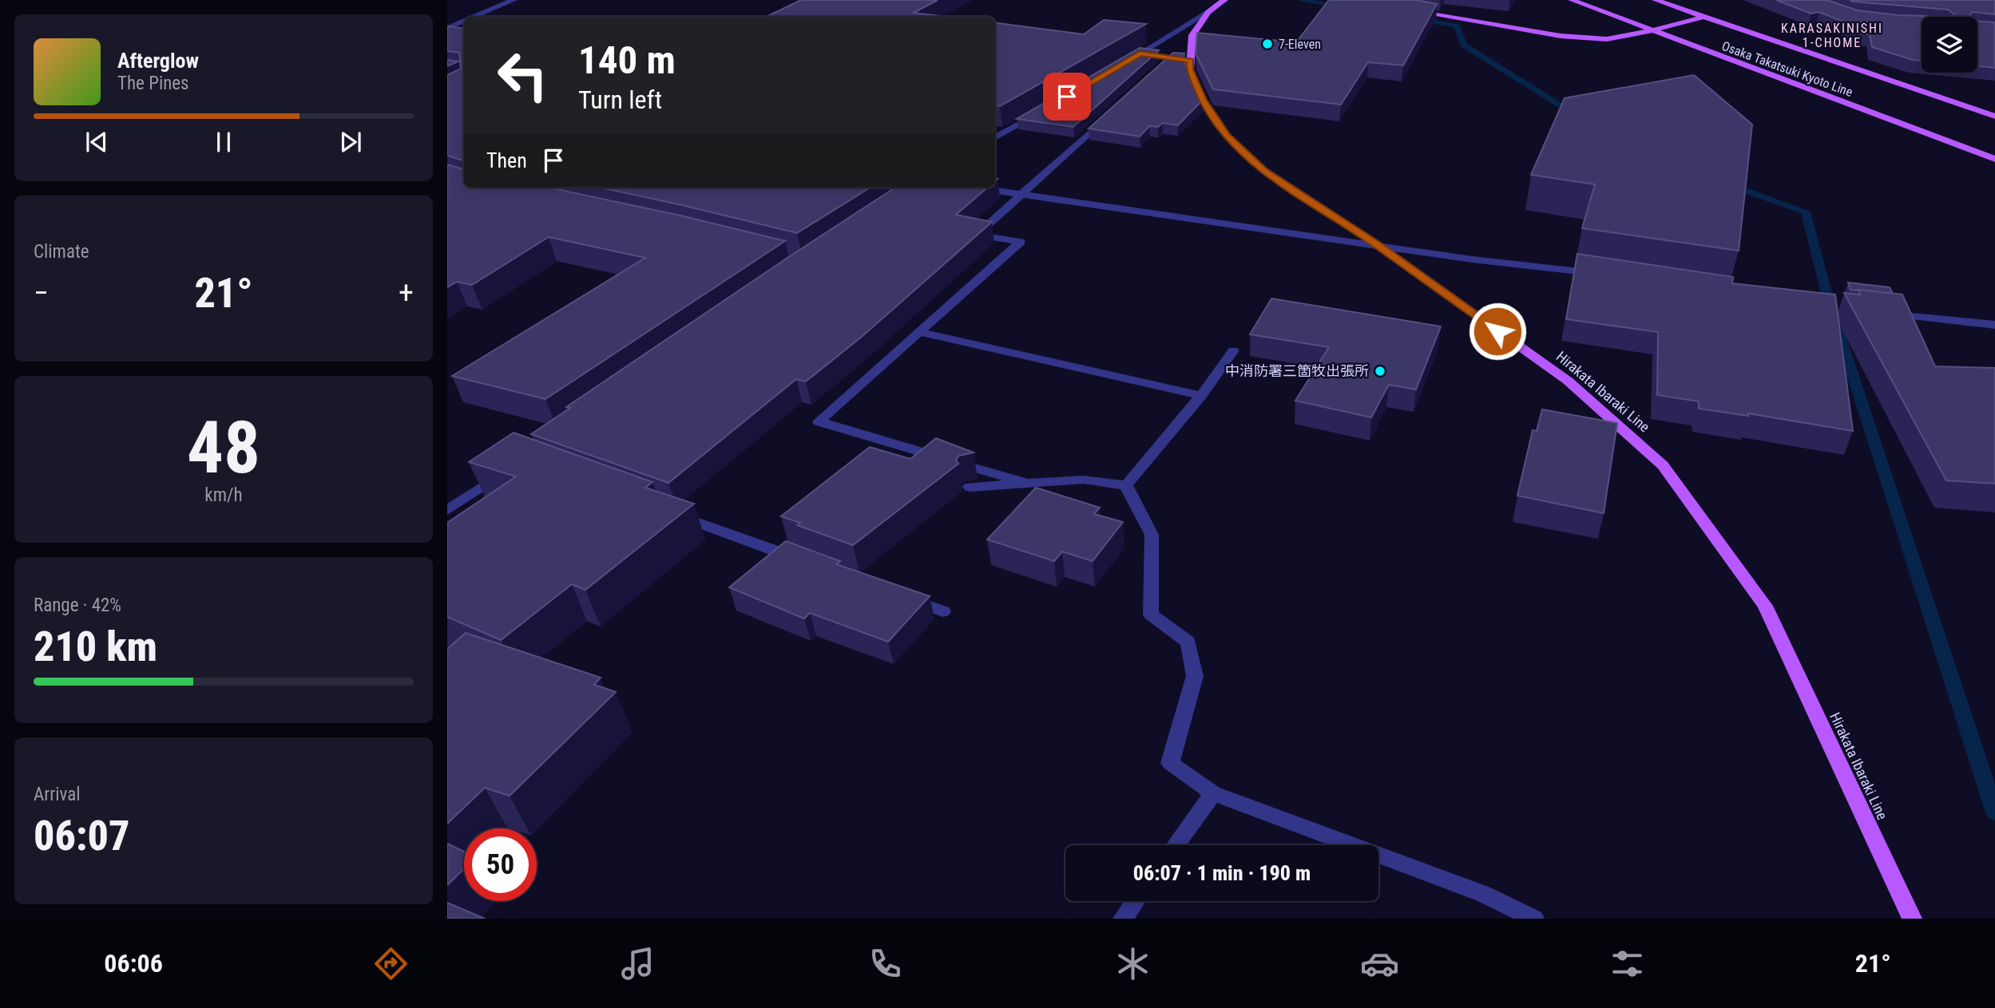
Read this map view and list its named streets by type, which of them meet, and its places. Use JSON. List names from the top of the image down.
{
  "streets": {
    "main road": ["Osaka Takatsuki Kyoto Line", "Hirakata Ibaraki Line"]
  },
  "districts": ["KARASAKINISHI 1-CHOME"],
  "places": ["7-Eleven", "中消防署三箇牧出張所"],
  "page": {
    "turn": ["140 m", "Turn left"],
    "song": ["Afterglow", "The Pines"],
    "then": "Then",
    "tile": [
      "Climate",
      ["48", "km/h"],
      ["Range · 42%", "210 km"],
      ["Arrival", "06:07"]
    ],
    "heat": ["−", "21°", "+"],
    "limit": "50",
    "trip": "06:07 · 1 min · 190 m",
    "tabs": ["06:06", "21°"]
  }
}
